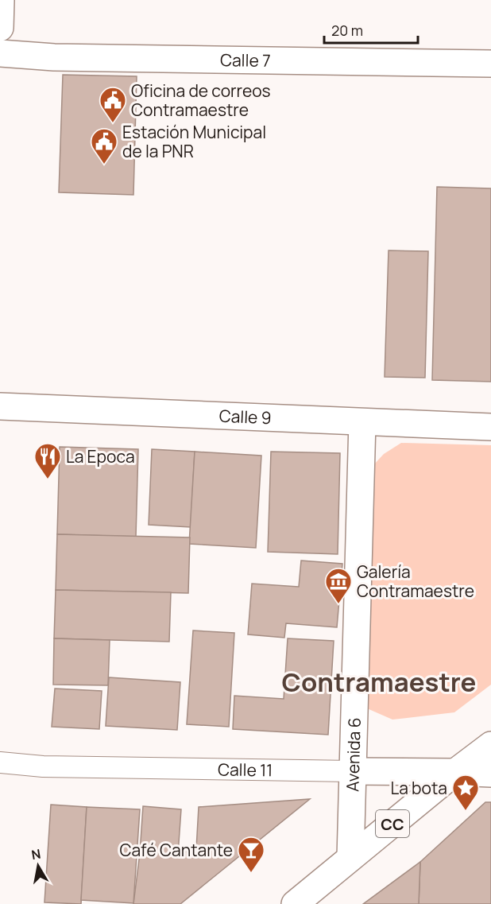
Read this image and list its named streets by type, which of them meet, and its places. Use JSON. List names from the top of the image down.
{
  "streets": {
    "main road": [
      "Calle 7",
      "Calle 9",
      "Avenida 6",
      "Calle 11",
      "CC"
    ]
  },
  "crossings": [
    ["Calle 9", "Avenida 6"],
    ["Avenida 6", "Calle 11"],
    ["Avenida 6", "CC"],
    ["Calle 11", "CC"]
  ],
  "districts": ["Contramaestre"],
  "places": {
    "public building": ["Oficina de correos Contramaestre", "Estación Municipal de la PNR"],
    "restaurant": ["La Epoca"],
    "museum": ["Galería Contramaestre"],
    "place": ["La bota"],
    "bar": ["Café Cantante"]
  },
  "scale_bar": "20 m",
  "north": "top"
}
